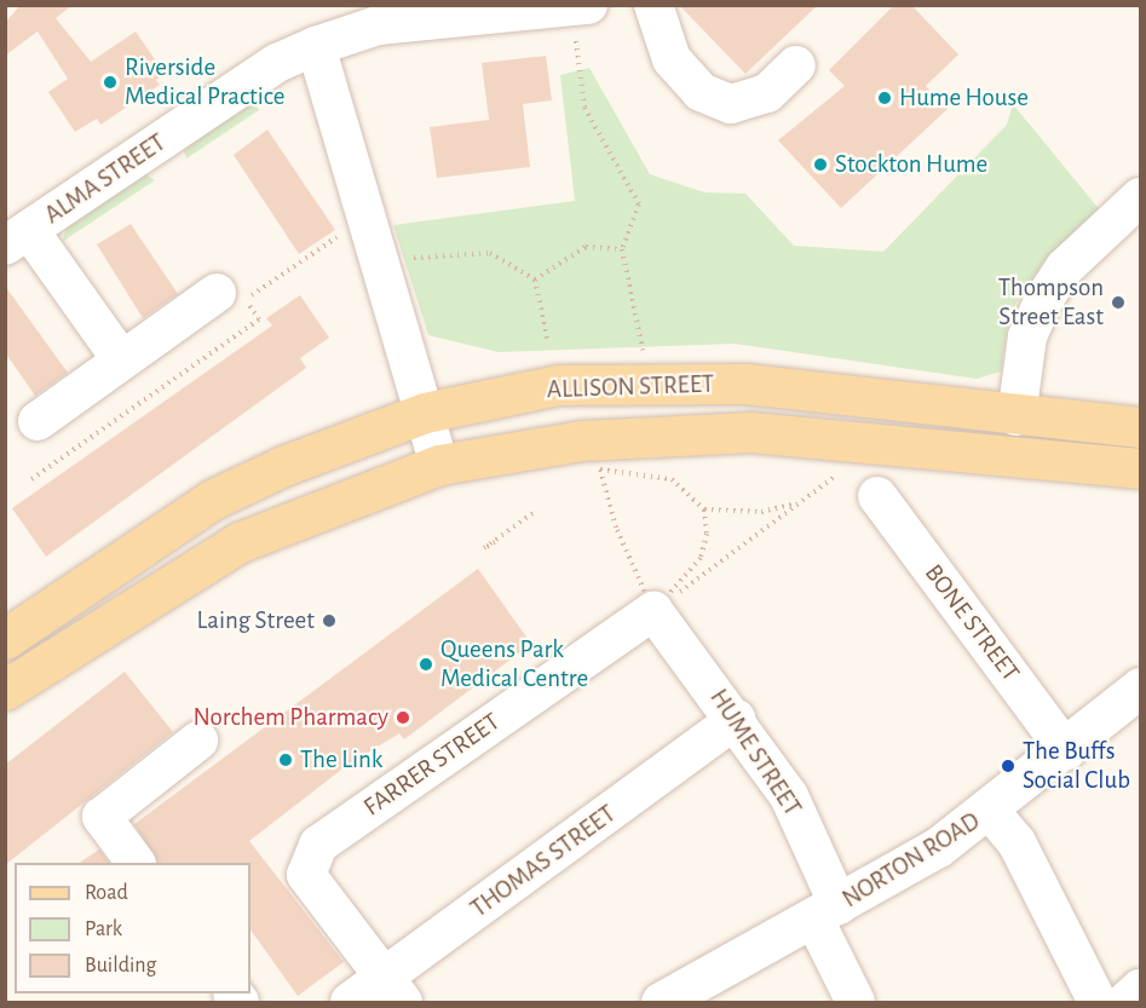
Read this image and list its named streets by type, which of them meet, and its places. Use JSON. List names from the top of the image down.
{
  "streets": {
    "main road": ["ALLISON STREET"],
    "street": [
      "ALMA STREET",
      "BONE STREET",
      "HUME STREET",
      "FARRER STREET",
      "NORTON ROAD",
      "THOMAS STREET"
    ]
  },
  "crossings": [
    ["BONE STREET", "NORTON ROAD"],
    ["HUME STREET", "FARRER STREET"],
    ["HUME STREET", "NORTON ROAD"],
    ["HUME STREET", "THOMAS STREET"],
    ["FARRER STREET", "THOMAS STREET"]
  ],
  "places": [
    "Riverside Medical Practice",
    "Hume House",
    "Stockton Hume",
    "Thompson Street East",
    "Laing Street",
    "Queens Park Medical Centre",
    "Norchem Pharmacy",
    "The Link",
    "The Buffs Social Club"
  ],
  "legend": ["Road", "Park", "Building"]
}
